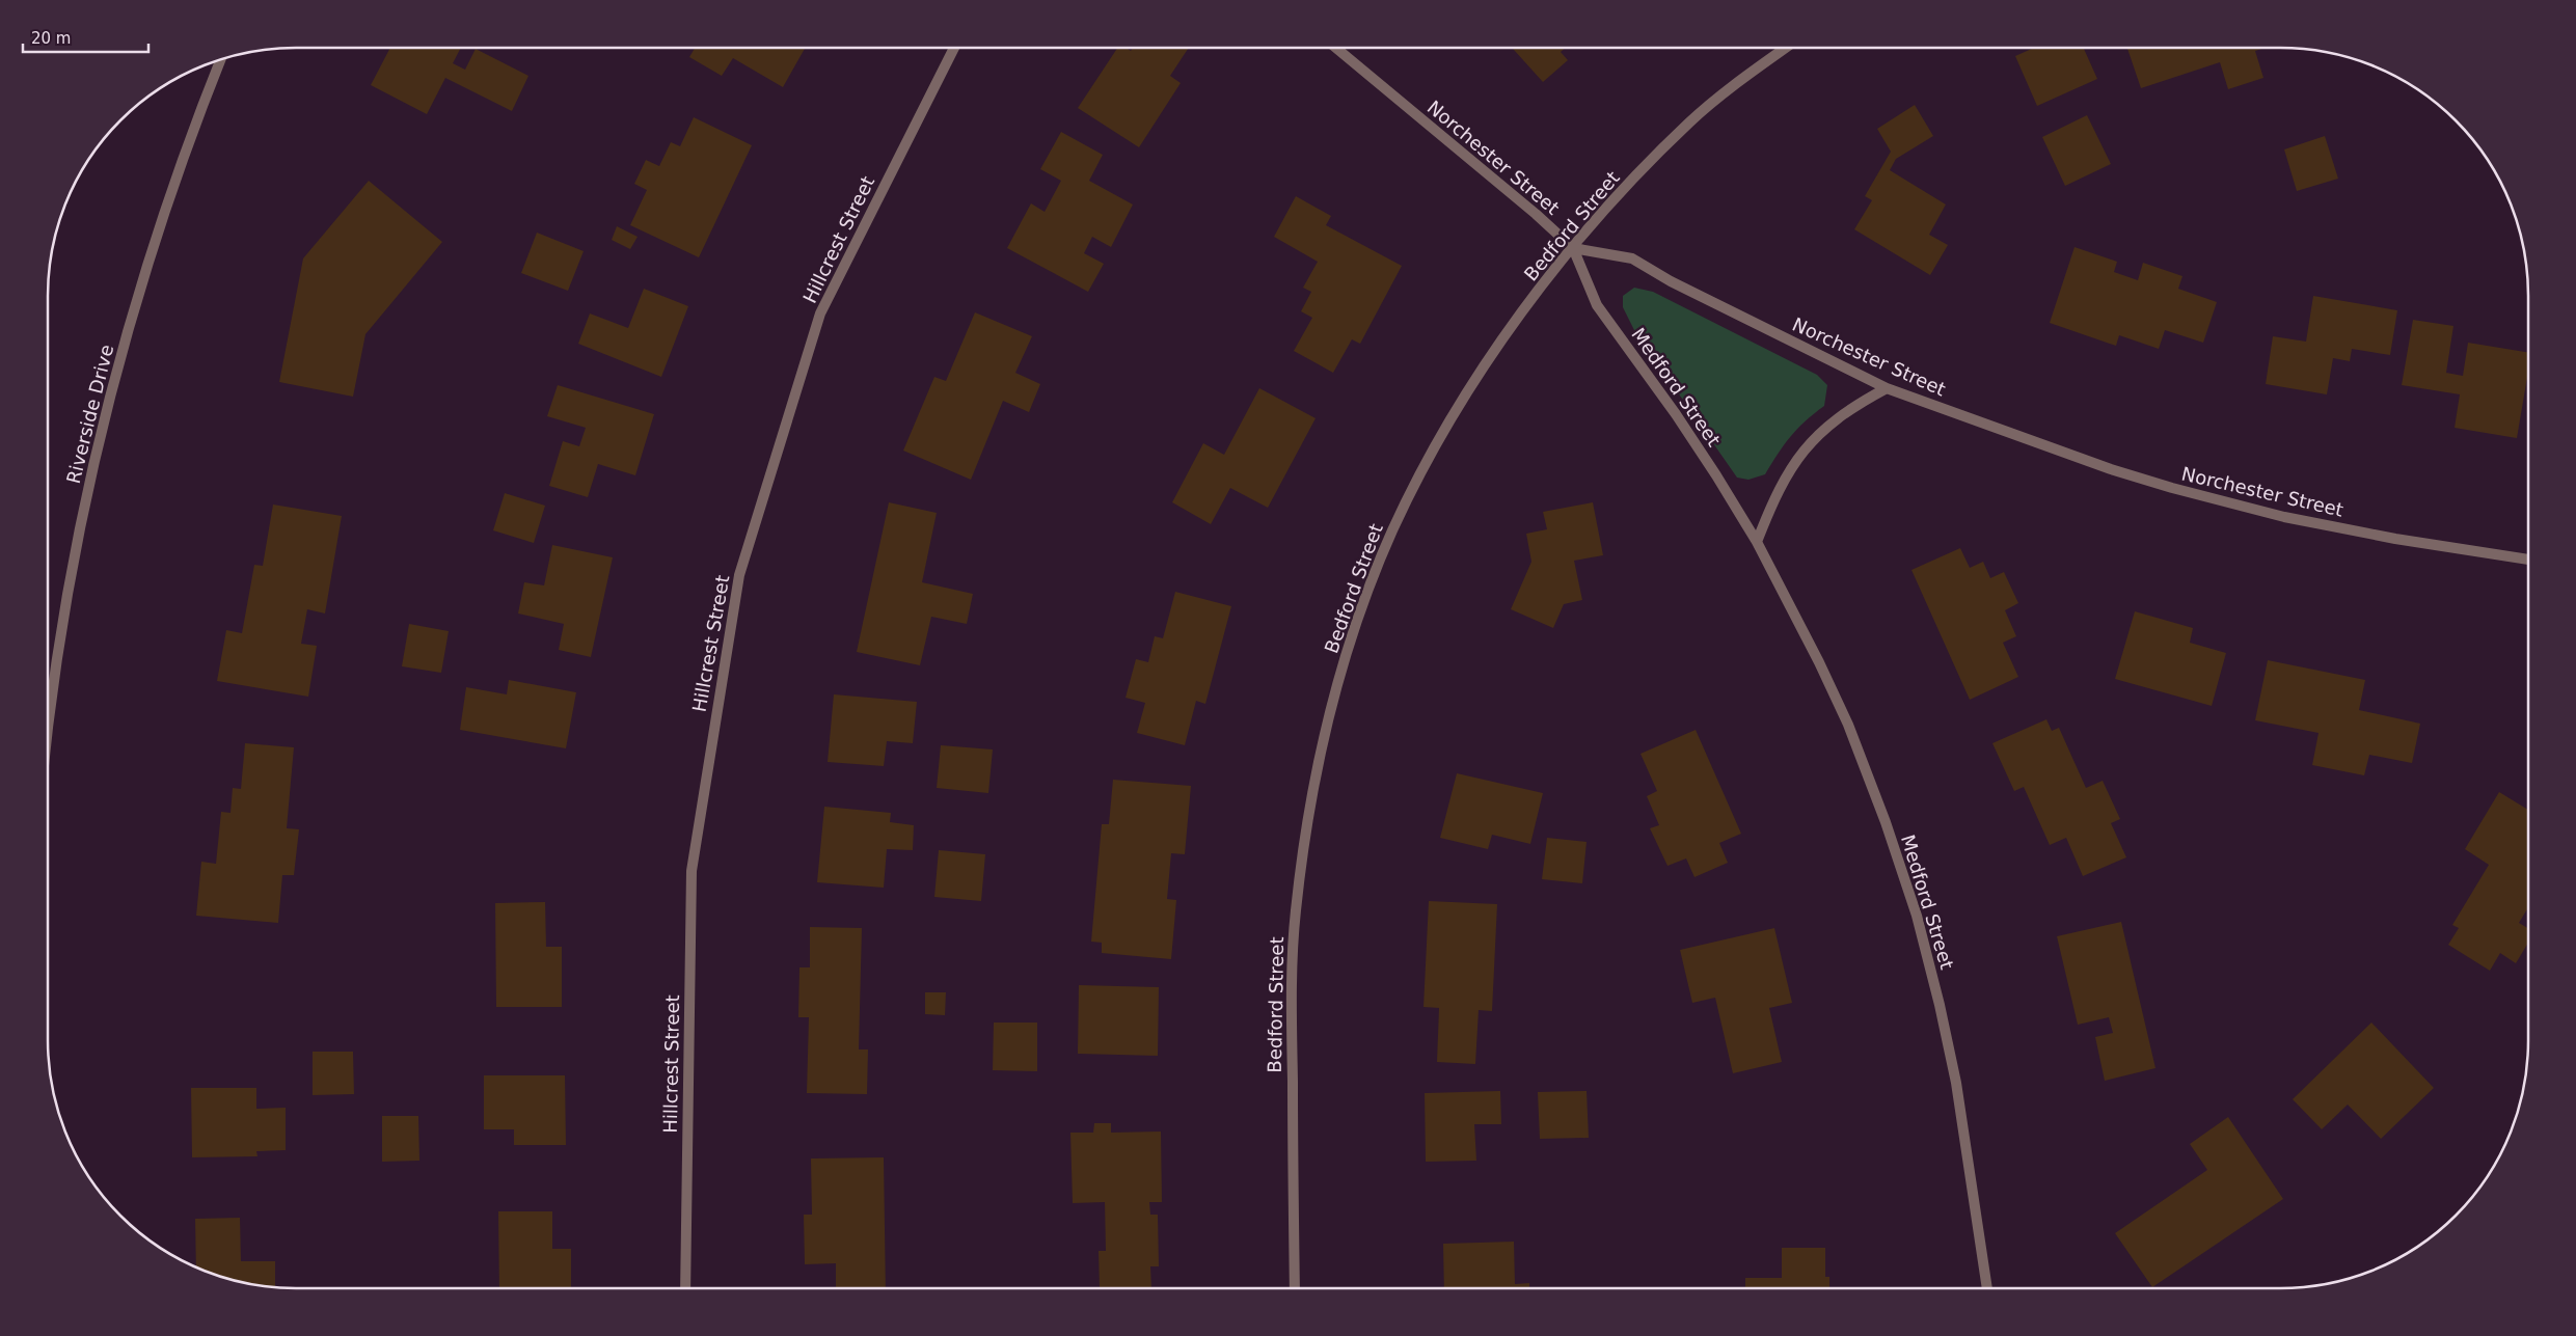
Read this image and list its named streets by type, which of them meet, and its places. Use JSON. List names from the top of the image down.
{
  "streets": {
    "street": [
      "Norchester Street",
      "Bedford Street",
      "Hillcrest Street",
      "Medford Street",
      "Riverside Drive"
    ]
  },
  "crossings": [
    ["Norchester Street", "Bedford Street"],
    ["Norchester Street", "Medford Street"],
    ["Bedford Street", "Medford Street"]
  ],
  "scale_bar": "20 m"
}
